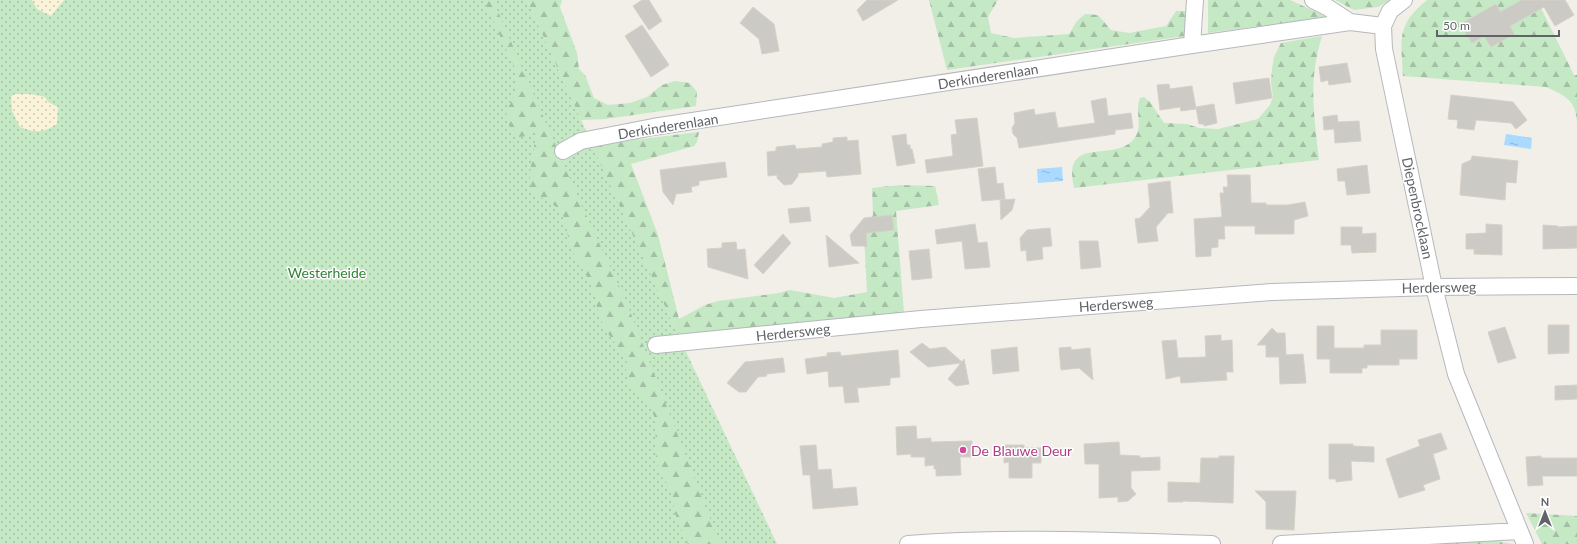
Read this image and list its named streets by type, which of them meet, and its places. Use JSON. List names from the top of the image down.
{
  "streets": {
    "street": ["Derkinderenlaan", "Diepenbrocklaan", "Herdersweg"]
  },
  "crossings": [
    ["Derkinderenlaan", "Diepenbrocklaan"],
    ["Diepenbrocklaan", "Herdersweg"]
  ],
  "parks": ["Westerheide"],
  "places": ["De Blauwe Deur"],
  "scale_bar": "50 m",
  "north": "top"
}
